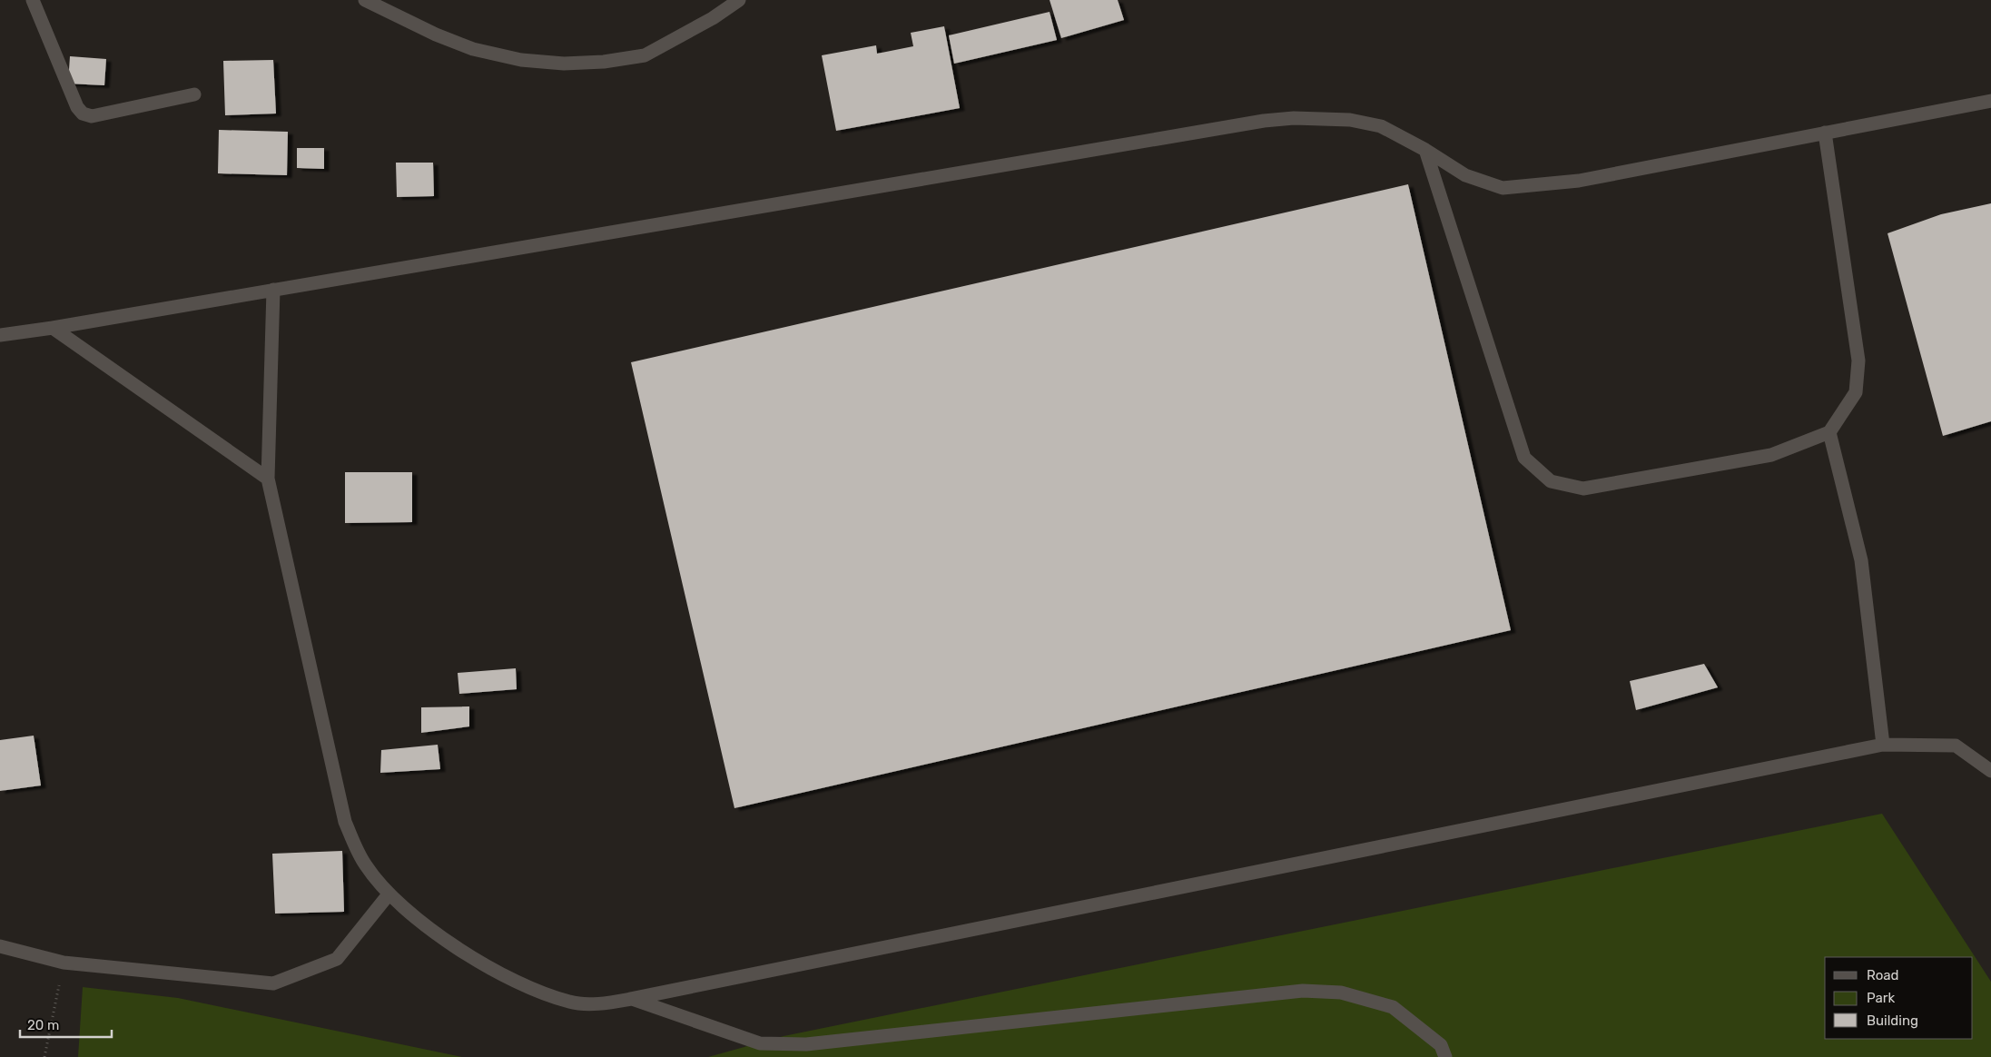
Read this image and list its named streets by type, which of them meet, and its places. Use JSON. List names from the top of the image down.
{
  "legend": ["Road", "Park", "Building"],
  "scale_bar": "20 m"
}
